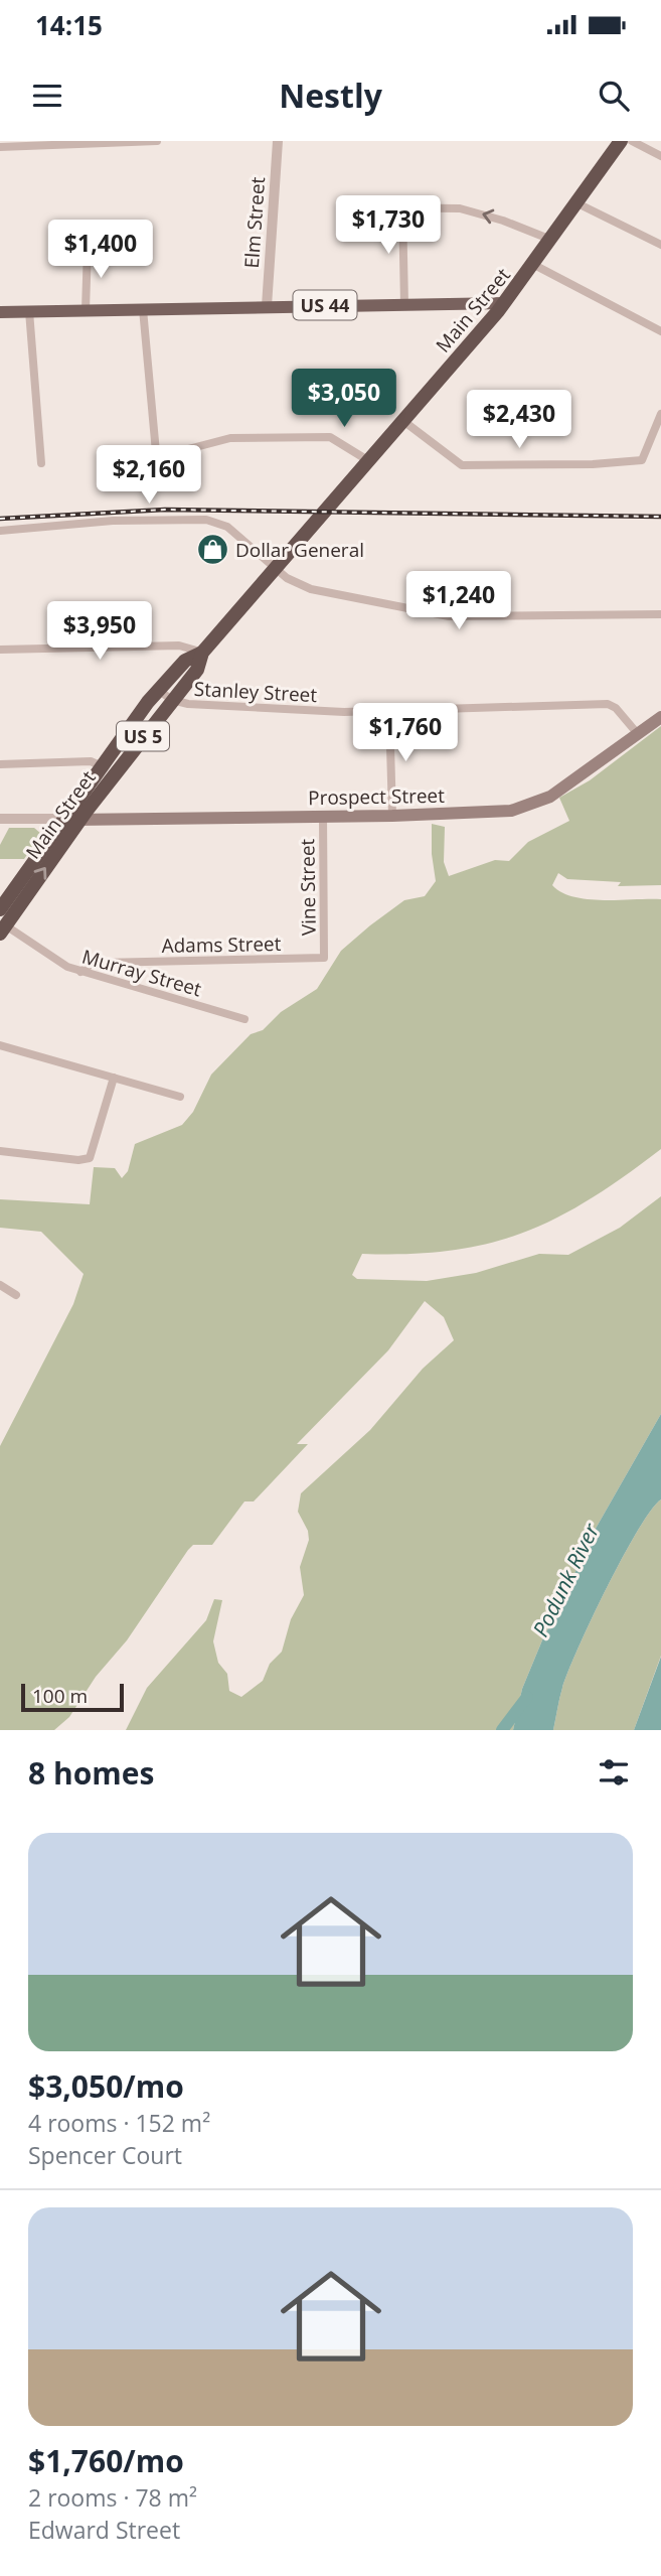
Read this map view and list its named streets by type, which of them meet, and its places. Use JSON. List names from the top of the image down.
{
  "streets": {
    "highway": ["Main Street", "US 5"],
    "main road": ["US 44", "Prospect Street"],
    "street": [
      "Elm Street",
      "Stanley Street",
      "Vine Street",
      "Adams Street",
      "Murray Street"
    ]
  },
  "crossings": [
    ["Elm Street", "US 44"],
    ["US 44", "Main Street"],
    ["Main Street", "Stanley Street"],
    ["Main Street", "Prospect Street"],
    ["Main Street", "Murray Street"],
    ["Stanley Street", "Prospect Street"],
    ["Prospect Street", "Vine Street"],
    ["Vine Street", "Adams Street"],
    ["Adams Street", "Murray Street"]
  ],
  "water": ["Podunk River"],
  "places": {
    "shop": ["Dollar General"]
  },
  "scale_bar": "100 m",
  "page": {
    "status": "14:15",
    "header": "Nestly",
    "price": [
      "$1,730",
      "$1,400",
      "$3,050",
      "$2,430",
      "$2,160",
      "$1,240",
      "$3,950",
      "$1,760"
    ],
    "scale": "100 m",
    "heading": "8 homes",
    "list": [
      {
        "name": "$3,050/mo",
        "note": "4 rooms · 152 m² · Spencer Court"
      },
      {
        "name": "$1,760/mo",
        "note": "2 rooms · 78 m² · Edward Street"
      }
    ]
  }
}
